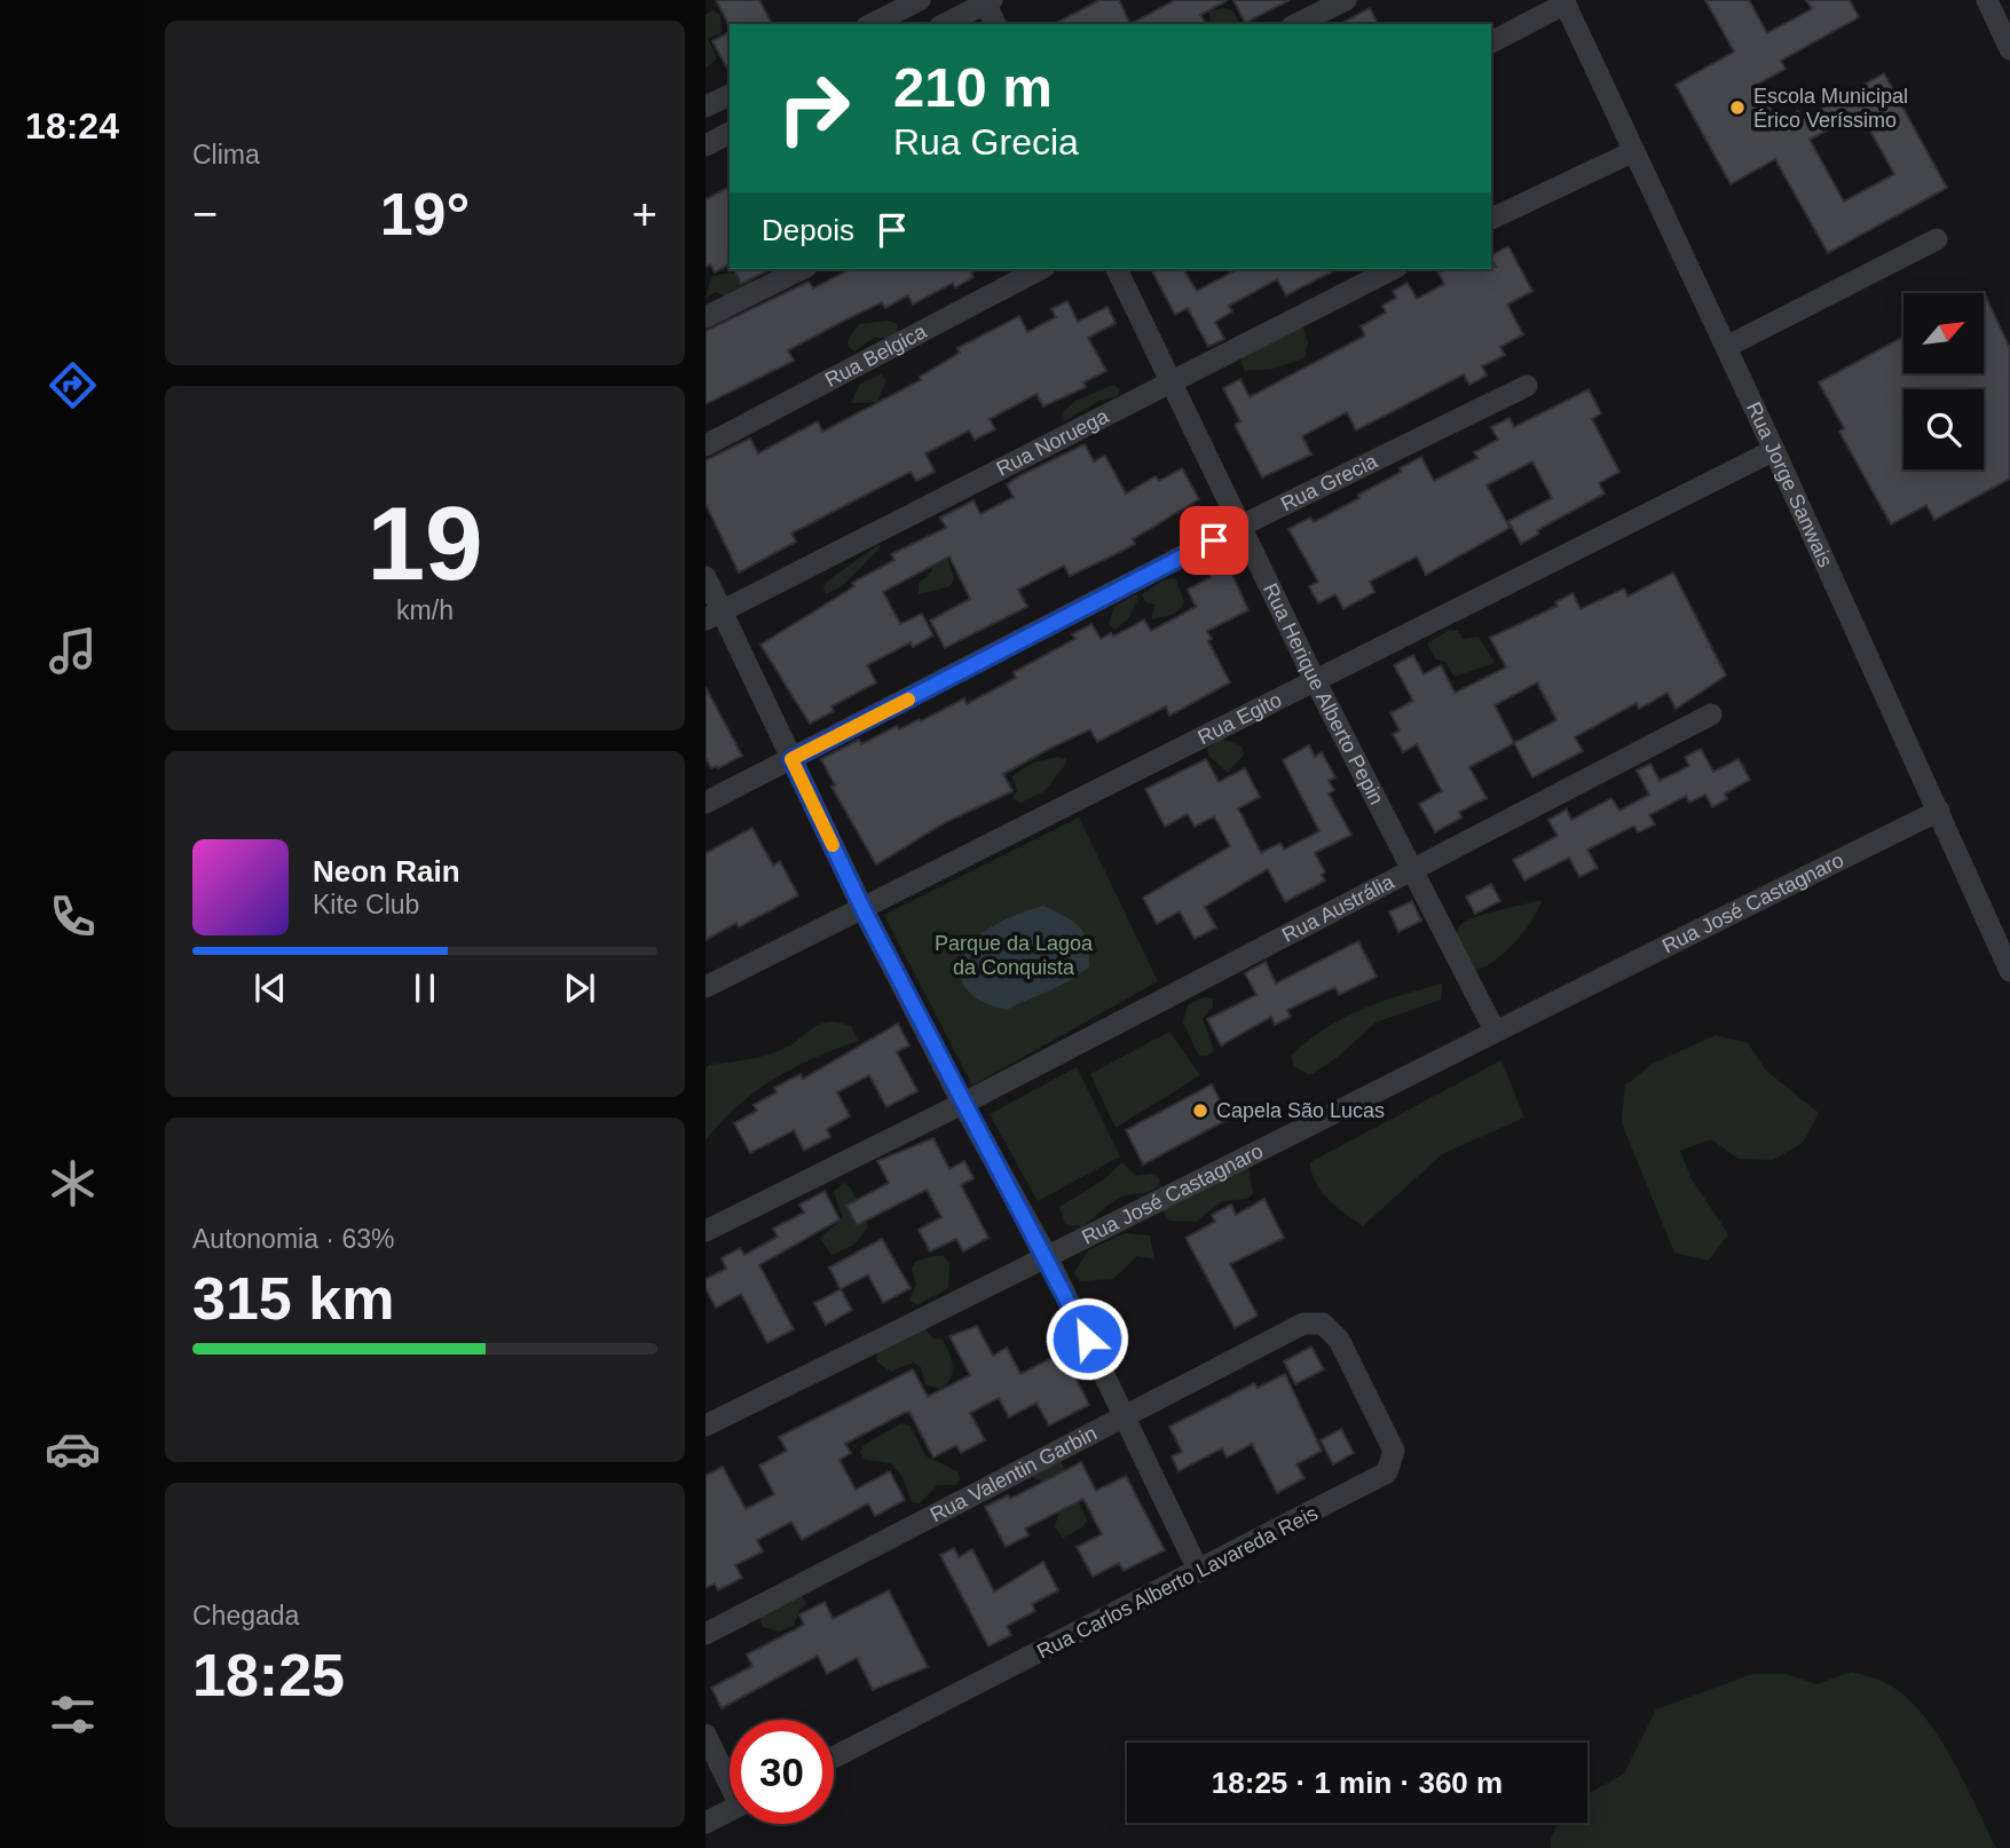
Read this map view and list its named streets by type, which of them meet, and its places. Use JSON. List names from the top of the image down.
{
  "streets": {
    "street": [
      "Rua Belgica",
      "Rua Noruega",
      "Rua Grecia",
      "Rua Jorge Sanwais",
      "Rua Herique Alberto Pepin",
      "Rua Egito",
      "Rua José Castagnaro",
      "Rua Austrália",
      "Rua Valentin Garbin",
      "Rua Carlos Alberto Lavareda Reis"
    ]
  },
  "crossings": [
    ["Rua Noruega", "Rua Herique Alberto Pepin"],
    ["Rua Grecia", "Rua Herique Alberto Pepin"],
    ["Rua Jorge Sanwais", "Rua Egito"],
    ["Rua Jorge Sanwais", "Rua José Castagnaro"],
    ["Rua Herique Alberto Pepin", "Rua Egito"],
    ["Rua Herique Alberto Pepin", "Rua José Castagnaro"],
    ["Rua Herique Alberto Pepin", "Rua Austrália"],
    ["Rua Valentin Garbin", "Rua Carlos Alberto Lavareda Reis"]
  ],
  "parks": ["Parque da Lagoa da Conquista"],
  "places": ["Escola Municipal Érico Veríssimo", "Capela São Lucas"],
  "north": "top right",
  "page": {
    "tabs": "18:24",
    "tile": [
      "Clima",
      ["19", "km/h"],
      ["Autonomia · 63%", "315 km"],
      ["Chegada", "18:25"]
    ],
    "turn": ["210 m", "Rua Grecia"],
    "heat": ["−", "19°", "+"],
    "then": "Depois",
    "song": ["Neon Rain", "Kite Club"],
    "limit": "30",
    "trip": "18:25 · 1 min · 360 m"
  }
}
